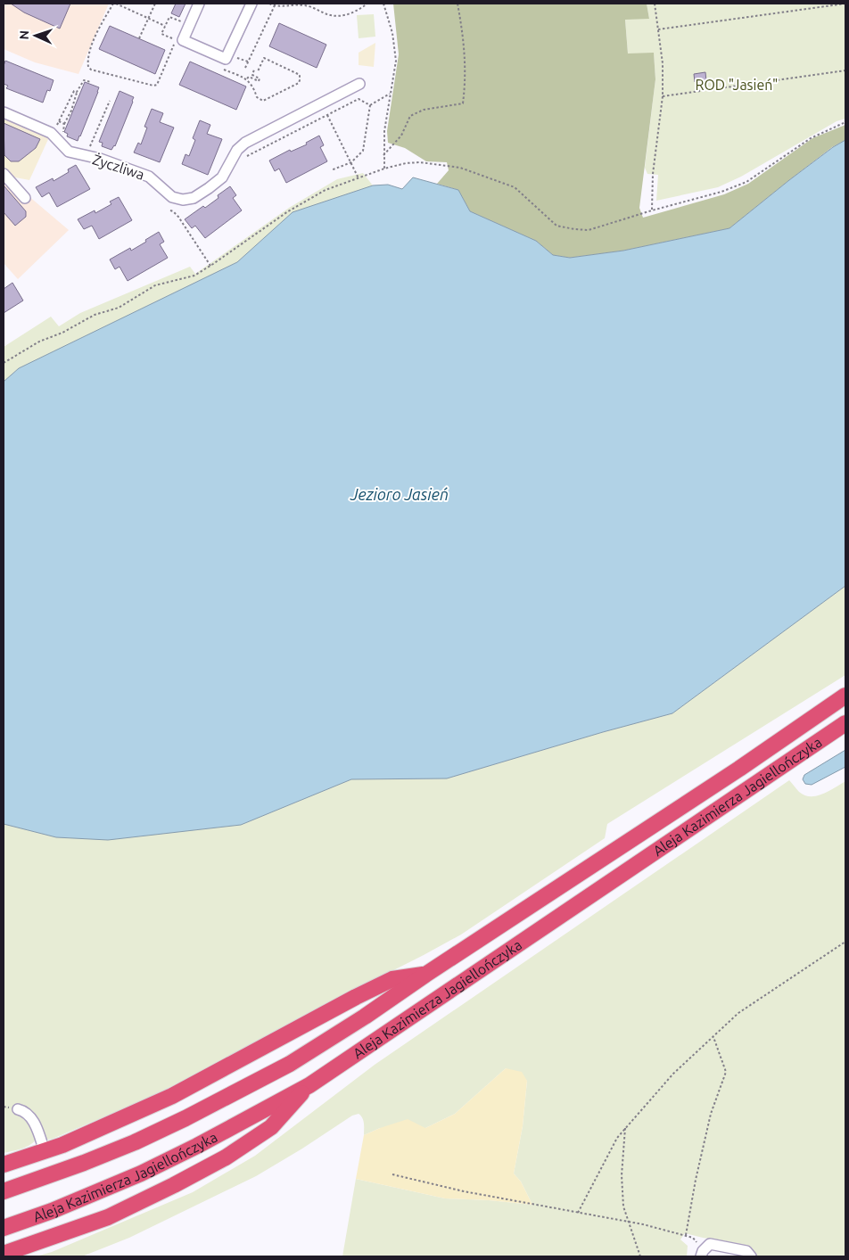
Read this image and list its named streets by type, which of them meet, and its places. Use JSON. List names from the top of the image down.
{
  "streets": {
    "highway": ["Aleja Kazimierza Jagiellończyka"],
    "street": ["Życzliwa"]
  },
  "water": ["Jezioro Jasień"],
  "parks": ["ROD \"Jasień\""],
  "north": "left"
}
